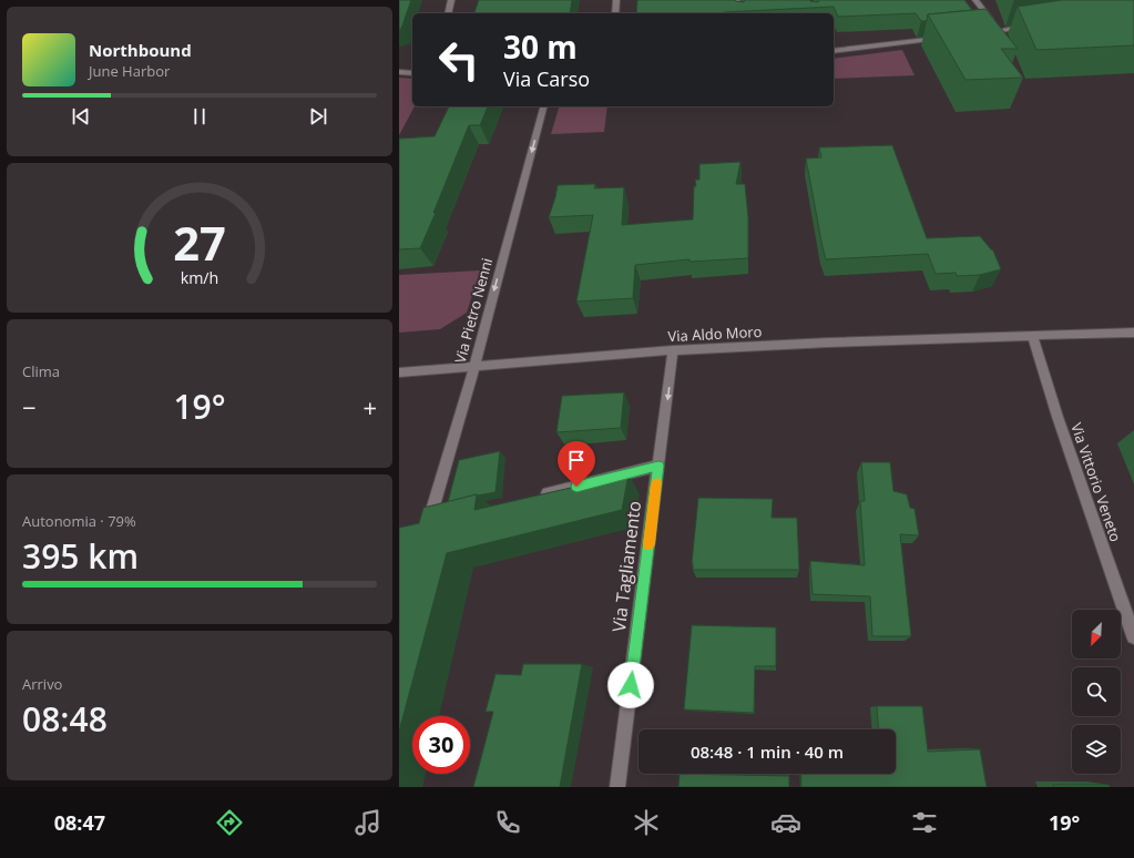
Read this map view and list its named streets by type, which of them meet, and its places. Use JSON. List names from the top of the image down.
{
  "streets": {
    "street": [
      "Via Pietro Nenni",
      "Via Aldo Moro",
      "Via Vittorio Veneto",
      "Via Tagliamento"
    ]
  },
  "crossings": [
    ["Via Pietro Nenni", "Via Aldo Moro"],
    ["Via Aldo Moro", "Via Vittorio Veneto"],
    ["Via Aldo Moro", "Via Tagliamento"]
  ],
  "one_way": ["Via Pietro Nenni"],
  "north": "bottom left",
  "page": {
    "turn": ["30 m", "Via Carso"],
    "song": ["Northbound", "June Harbor"],
    "tile": [
      "Clima",
      ["Autonomia · 79%", "395 km"],
      ["Arrivo", "08:48"]
    ],
    "heat": ["−", "19°", "+"],
    "limit": "30",
    "trip": "08:48 · 1 min · 40 m",
    "tabs": ["08:47", "19°"],
    "gauge": ["27", "km/h"]
  }
}
